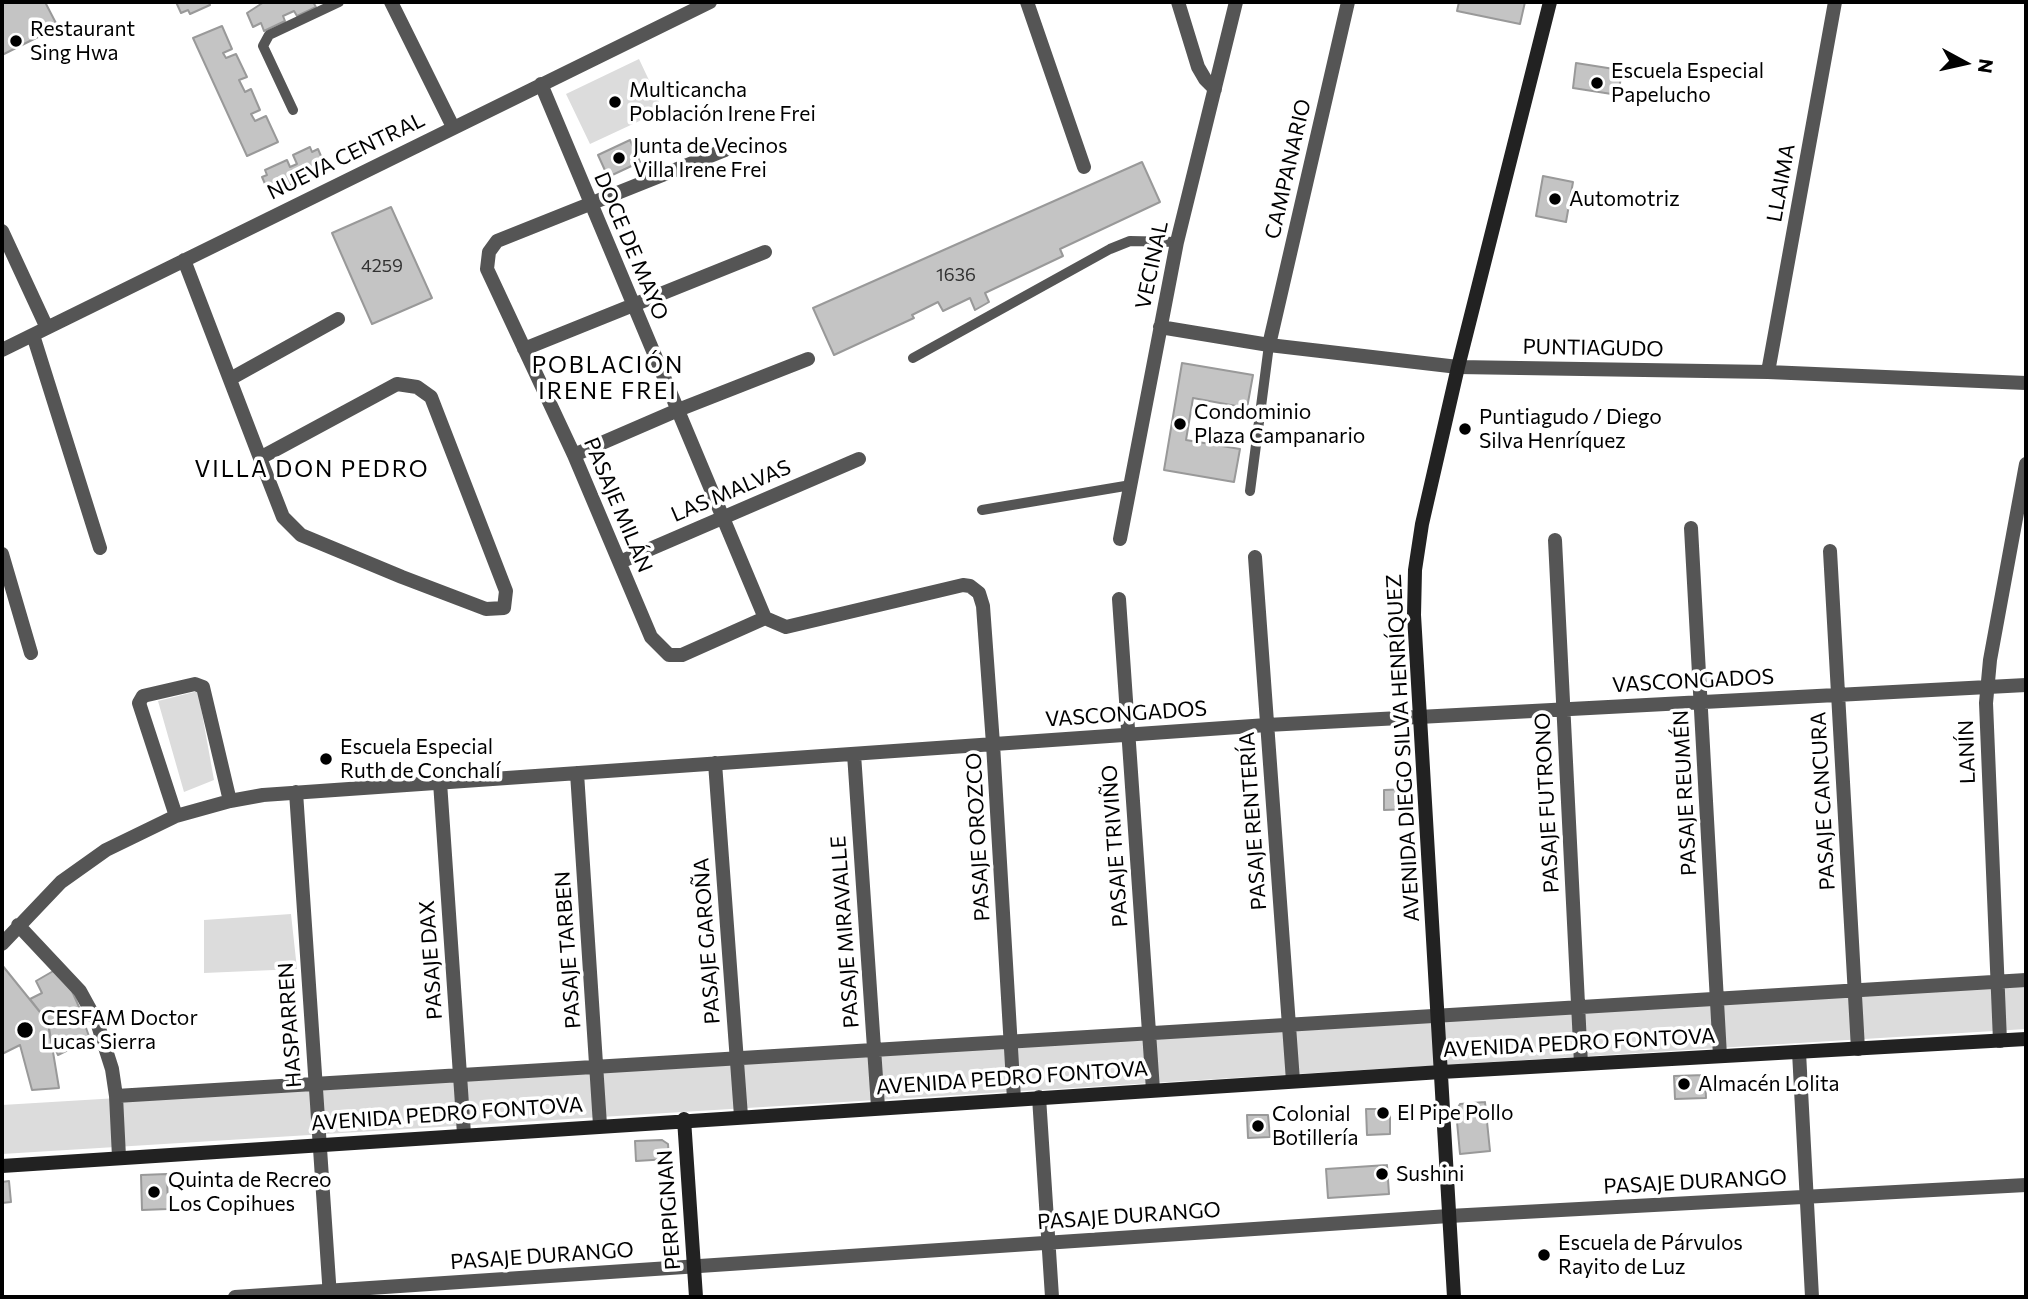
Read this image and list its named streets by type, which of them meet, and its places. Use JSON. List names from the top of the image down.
{
  "streets": {
    "main road": ["AVENIDA DIEGO SILVA HENRÍQUEZ", "AVENIDA PEDRO FONTOVA", "PERPIGNAN"],
    "street": [
      "NUEVA CENTRAL",
      "CAMPANARIO",
      "LLAIMA",
      "DOCE DE MAYO",
      "VECINAL",
      "PUNTIAGUDO",
      "LAS MALVAS",
      "PASAJE MILÁN",
      "VASCONGADOS",
      "LANÍN",
      "PASAJE REUMÉN",
      "PASAJE CANCURA",
      "PASAJE FUTRONO",
      "PASAJE RENTERÍA",
      "PASAJE OROZCO",
      "PASAJE TRIVIÑO",
      "PASAJE MIRAVALLE",
      "PASAJE GAROÑA",
      "PASAJE TARBEN",
      "PASAJE DAX",
      "HASPARREN",
      "PASAJE DURANGO"
    ]
  },
  "crossings": [
    ["NUEVA CENTRAL", "DOCE DE MAYO"],
    ["CAMPANARIO", "PUNTIAGUDO"],
    ["LLAIMA", "PUNTIAGUDO"],
    ["DOCE DE MAYO", "LAS MALVAS"],
    ["DOCE DE MAYO", "PASAJE MILÁN"],
    ["DOCE DE MAYO", "PASAJE OROZCO"],
    ["VECINAL", "PUNTIAGUDO"],
    ["PUNTIAGUDO", "AVENIDA DIEGO SILVA HENRÍQUEZ"],
    ["LAS MALVAS", "PASAJE MILÁN"],
    ["PASAJE MILÁN", "PASAJE OROZCO"],
    ["VASCONGADOS", "AVENIDA DIEGO SILVA HENRÍQUEZ"],
    ["VASCONGADOS", "LANÍN"],
    ["VASCONGADOS", "PASAJE REUMÉN"],
    ["VASCONGADOS", "PASAJE CANCURA"],
    ["VASCONGADOS", "PASAJE FUTRONO"],
    ["VASCONGADOS", "PASAJE RENTERÍA"],
    ["VASCONGADOS", "PASAJE OROZCO"],
    ["VASCONGADOS", "PASAJE TRIVIÑO"],
    ["VASCONGADOS", "PASAJE MIRAVALLE"],
    ["VASCONGADOS", "PASAJE GAROÑA"],
    ["VASCONGADOS", "PASAJE TARBEN"],
    ["VASCONGADOS", "PASAJE DAX"],
    ["VASCONGADOS", "HASPARREN"],
    ["AVENIDA DIEGO SILVA HENRÍQUEZ", "AVENIDA PEDRO FONTOVA"],
    ["AVENIDA DIEGO SILVA HENRÍQUEZ", "PASAJE DURANGO"],
    ["LANÍN", "AVENIDA PEDRO FONTOVA"],
    ["PASAJE REUMÉN", "AVENIDA PEDRO FONTOVA"],
    ["PASAJE CANCURA", "AVENIDA PEDRO FONTOVA"],
    ["PASAJE FUTRONO", "AVENIDA PEDRO FONTOVA"],
    ["PASAJE RENTERÍA", "AVENIDA PEDRO FONTOVA"],
    ["PASAJE OROZCO", "AVENIDA PEDRO FONTOVA"],
    ["PASAJE TRIVIÑO", "AVENIDA PEDRO FONTOVA"],
    ["PASAJE MIRAVALLE", "AVENIDA PEDRO FONTOVA"],
    ["PASAJE GAROÑA", "AVENIDA PEDRO FONTOVA"],
    ["PASAJE TARBEN", "AVENIDA PEDRO FONTOVA"],
    ["PASAJE DAX", "AVENIDA PEDRO FONTOVA"],
    ["HASPARREN", "AVENIDA PEDRO FONTOVA"],
    ["HASPARREN", "PASAJE DURANGO"],
    ["AVENIDA PEDRO FONTOVA", "PERPIGNAN"],
    ["PASAJE DURANGO", "PERPIGNAN"]
  ],
  "districts": ["POBLACIÓN IRENE FREI", "VILLA DON PEDRO"],
  "places": [
    "Restaurant Sing Hwa",
    "Escuela Especial Papelucho",
    "Multicancha Población Irene Frei",
    "Junta de Vecinos Villa Irene Frei",
    "Automotriz",
    "Condominio Plaza Campanario",
    "Puntiagudo / Diego Silva Henríquez",
    "Escuela Especial Ruth de Conchalí",
    "CESFAM Doctor Lucas Sierra",
    "Almacén Lolita",
    "El Pipe Pollo",
    "Colonial Botillería",
    "Sushini",
    "Quinta de Recreo Los Copihues",
    "Escuela de Párvulos Rayito de Luz"
  ],
  "house_numbers": ["4259", "1636"],
  "north": "right"
}
